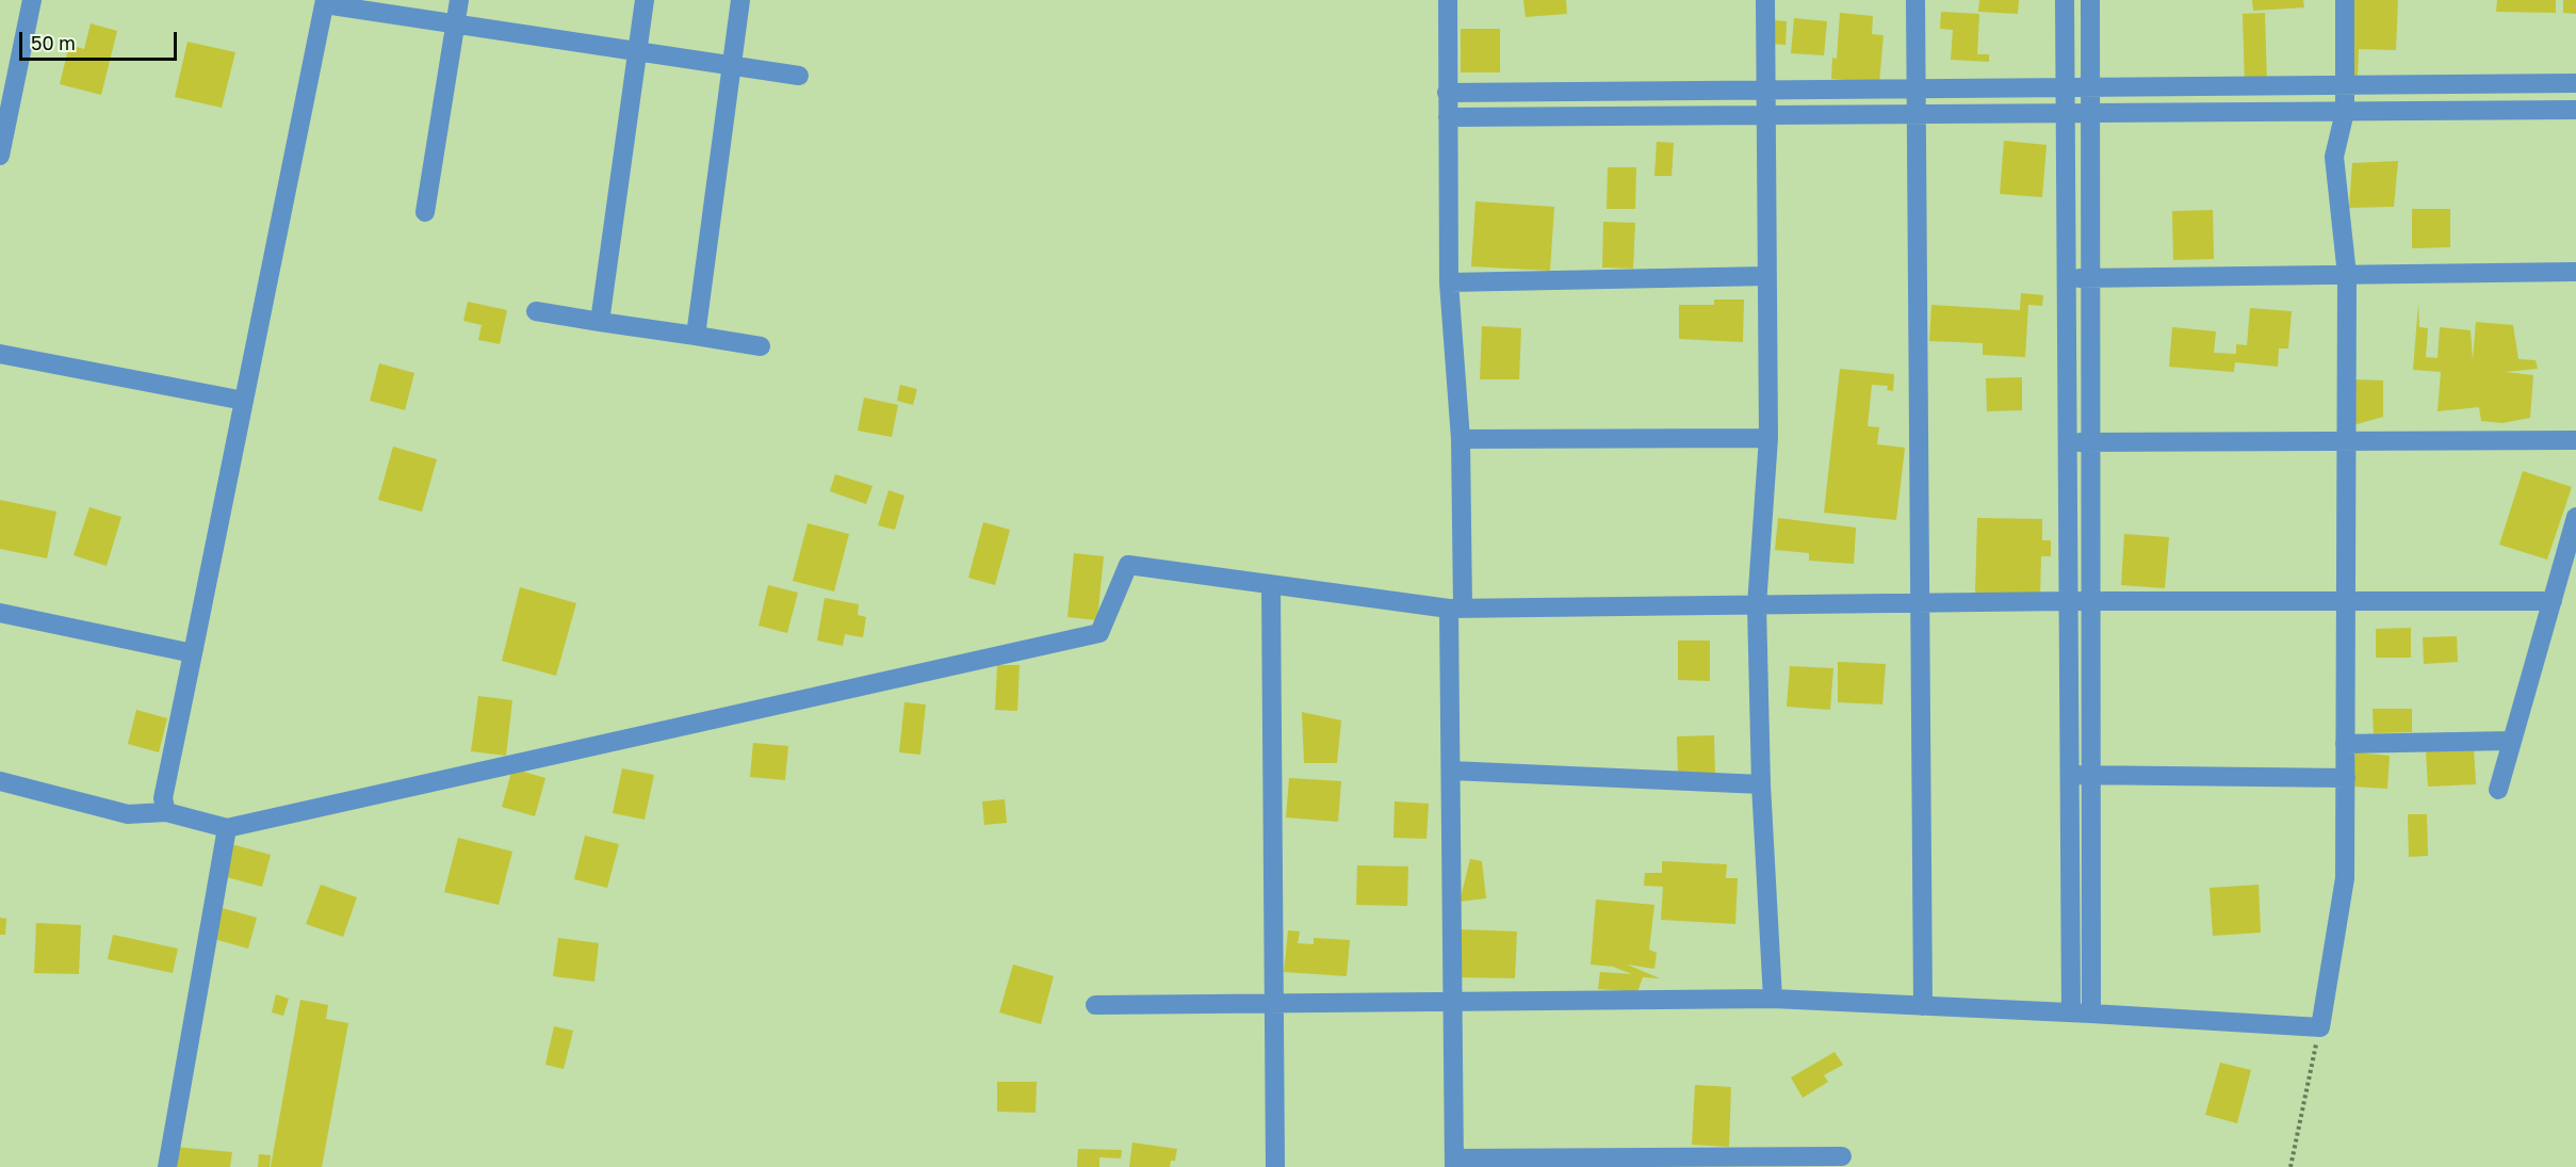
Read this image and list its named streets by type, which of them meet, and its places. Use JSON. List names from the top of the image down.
{
  "scale_bar": "50 m"
}
